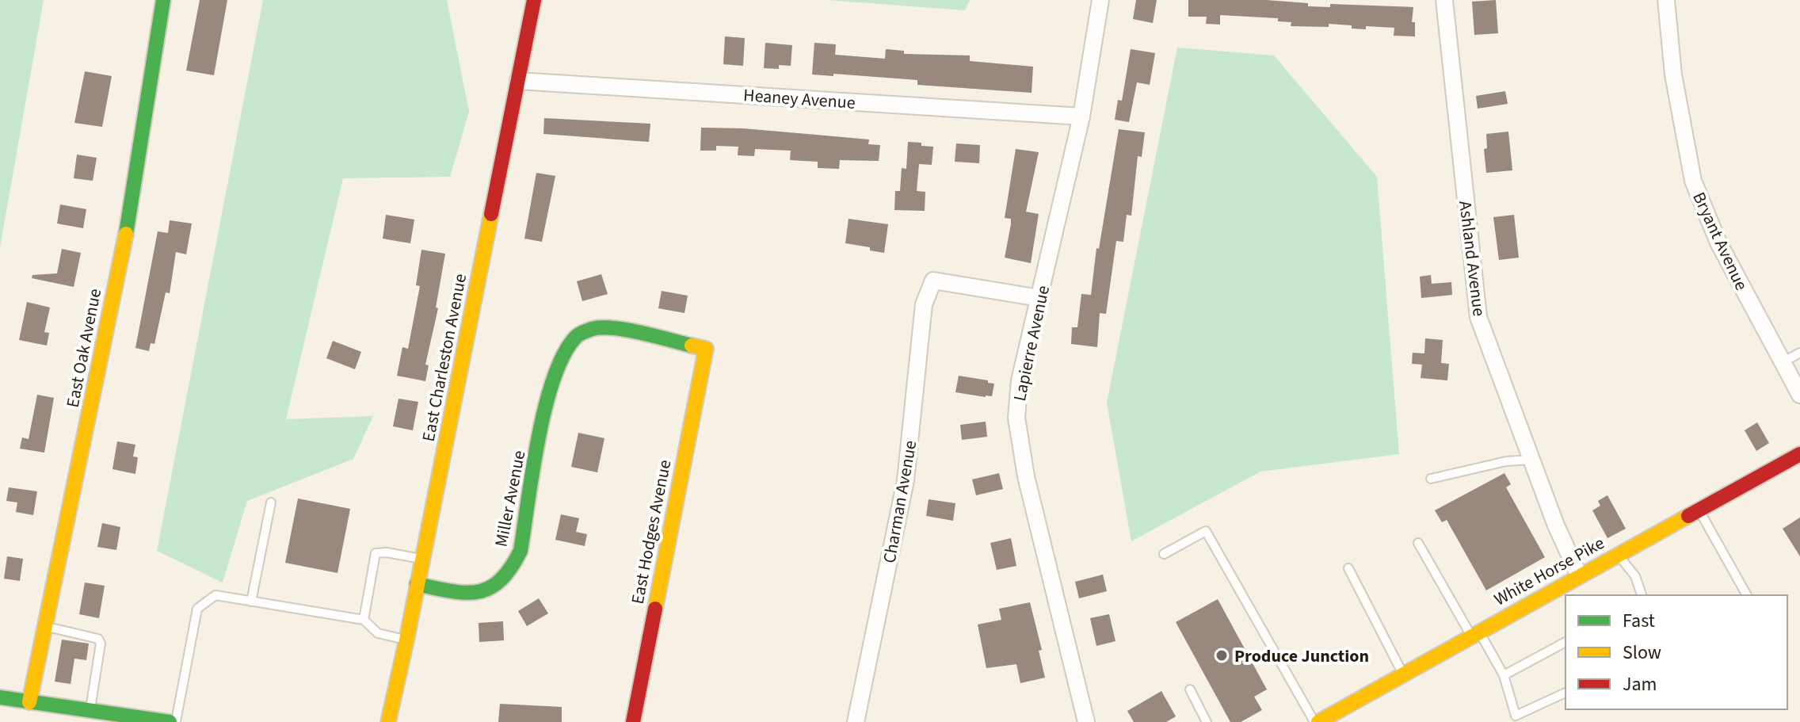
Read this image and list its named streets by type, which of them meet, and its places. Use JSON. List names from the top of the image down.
{
  "streets": {
    "main road": [
      "East Oak Avenue",
      "East Charleston Avenue",
      "Miller Avenue",
      "East Hodges Avenue",
      "White Horse Pike"
    ],
    "street": [
      "Heaney Avenue",
      "Bryant Avenue",
      "Ashland Avenue",
      "Lapierre Avenue",
      "Charman Avenue"
    ]
  },
  "crossings": [
    ["Heaney Avenue", "Lapierre Avenue"],
    ["Heaney Avenue", "East Charleston Avenue"],
    ["Ashland Avenue", "White Horse Pike"],
    ["Lapierre Avenue", "Charman Avenue"],
    ["East Charleston Avenue", "Miller Avenue"],
    ["Miller Avenue", "East Hodges Avenue"]
  ],
  "places": ["Produce Junction"],
  "legend": ["Fast", "Slow", "Jam"]
}
